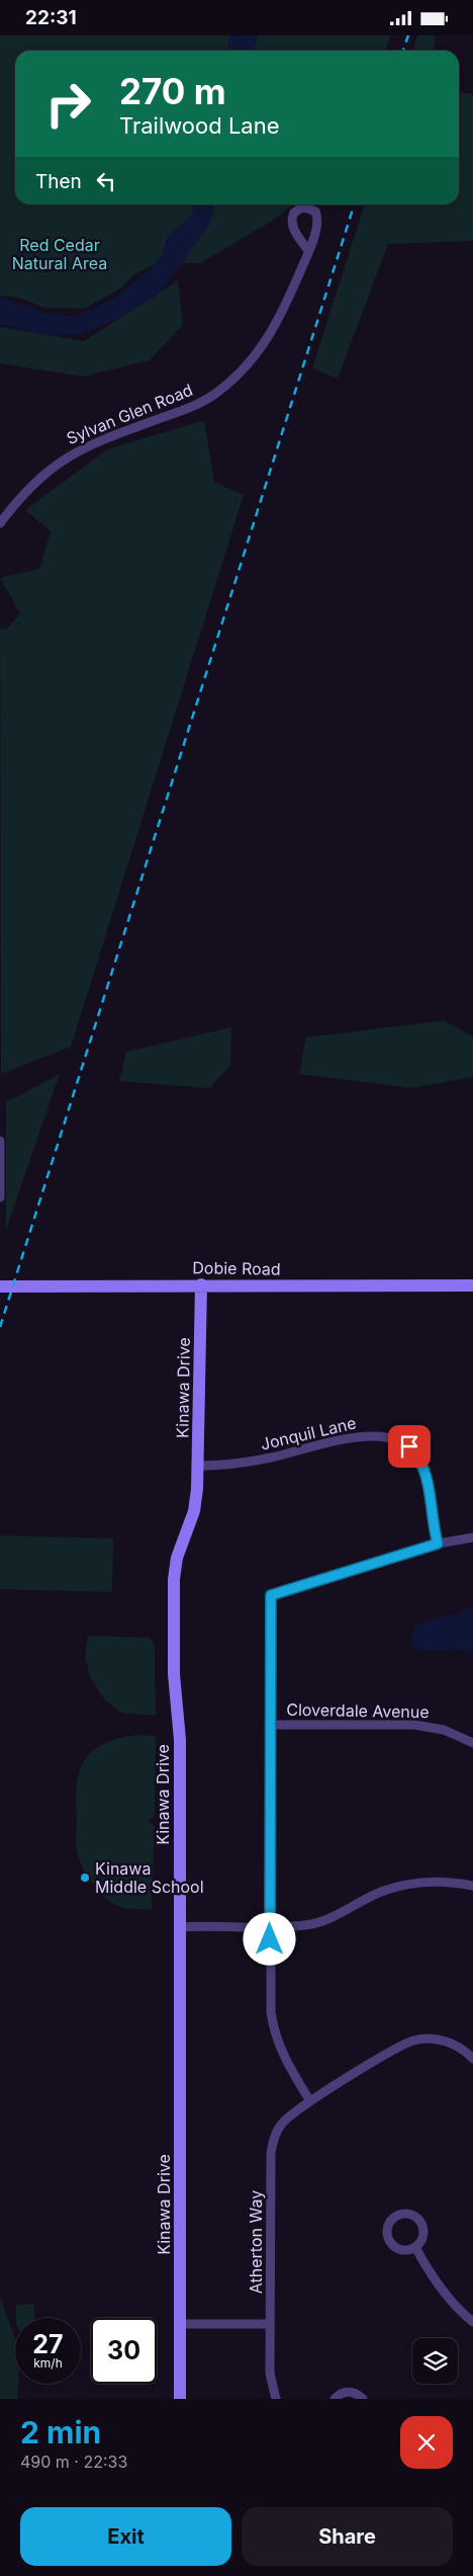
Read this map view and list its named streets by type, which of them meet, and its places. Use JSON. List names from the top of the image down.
{
  "streets": {
    "street": [
      "Sylvan Glen Road",
      "Dobie Road",
      "Kinawa Drive",
      "Jonquil Lane",
      "Cloverdale Avenue",
      "Atherton Way"
    ]
  },
  "crossings": [
    ["Dobie Road", "Kinawa Drive"],
    ["Kinawa Drive", "Jonquil Lane"]
  ],
  "parks": ["Red Cedar Natural Area"],
  "places": ["Kinawa Middle School"],
  "page": {
    "status": "22:31",
    "turn": ["270 m", "Trailwood Lane"],
    "then": "Then",
    "speed": "27 km/h",
    "limit": "30",
    "heading": ["2 min", "490 m · 22:33"],
    "buttons": ["Exit", "Share"]
  }
}
